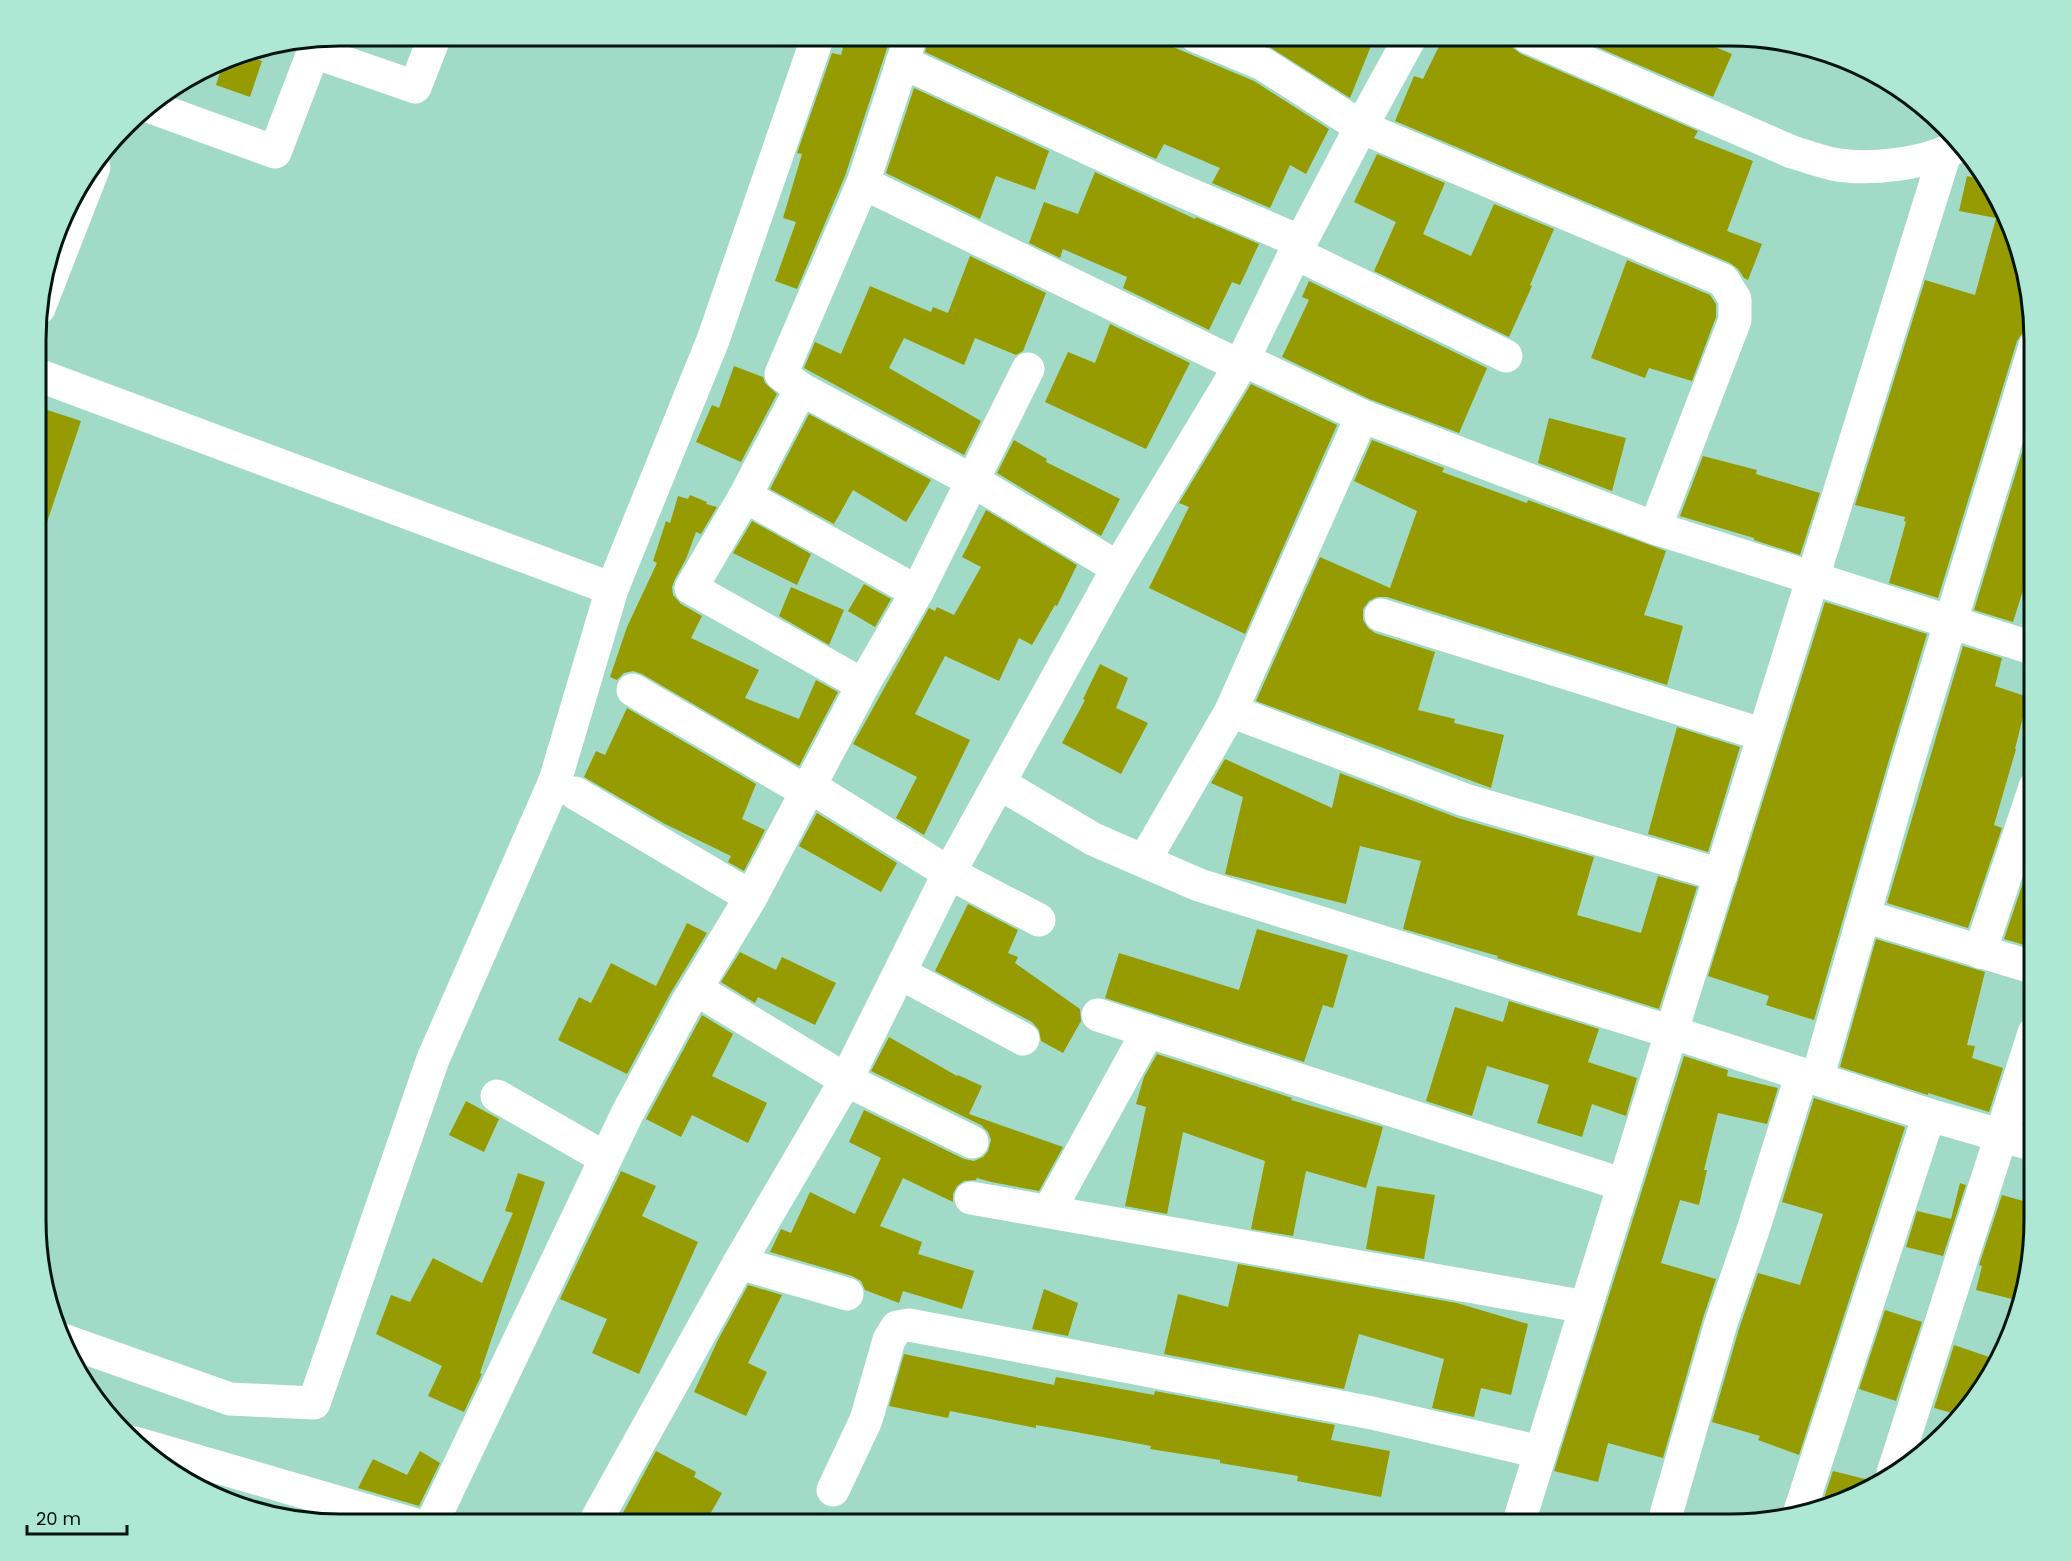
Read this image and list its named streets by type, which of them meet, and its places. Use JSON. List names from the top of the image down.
{
  "scale_bar": "20 m"
}
